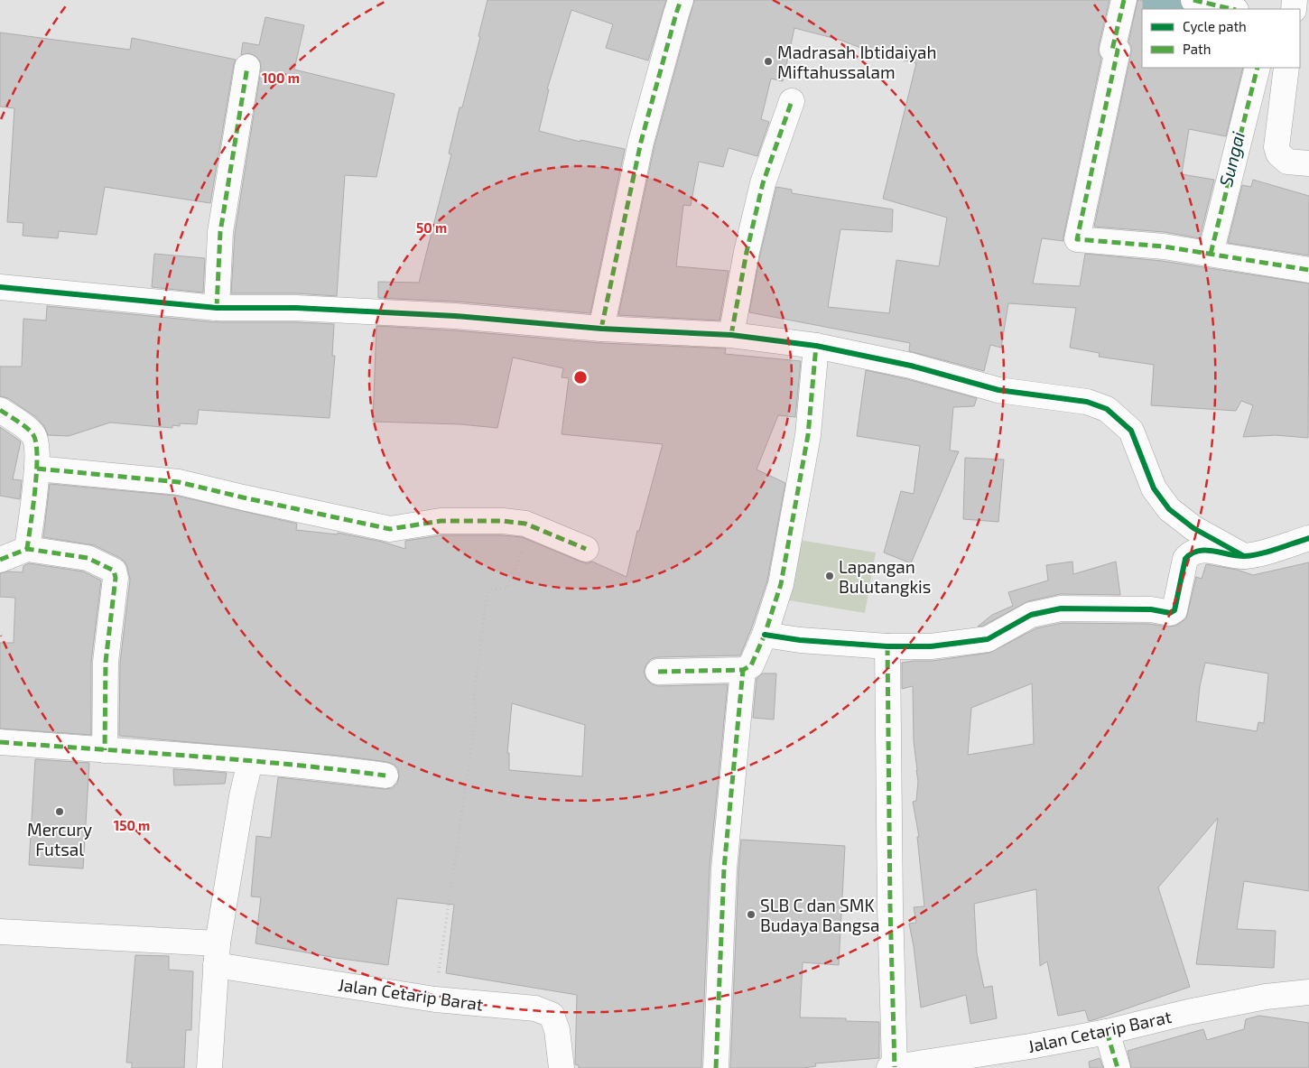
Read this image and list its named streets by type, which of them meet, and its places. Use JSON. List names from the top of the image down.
{
  "streets": {
    "street": ["Jalan Cetarip Barat"]
  },
  "water": ["Sungai"],
  "places": [
    "Madrasah Ibtidaiyah Miftahussalam",
    "Lapangan Bulutangkis",
    "Mercury Futsal",
    "SLB C dan SMK Budaya Bangsa"
  ],
  "legend": ["Cycle path", "Path"],
  "rings": ["100 m", "50 m", "150 m"]
}
